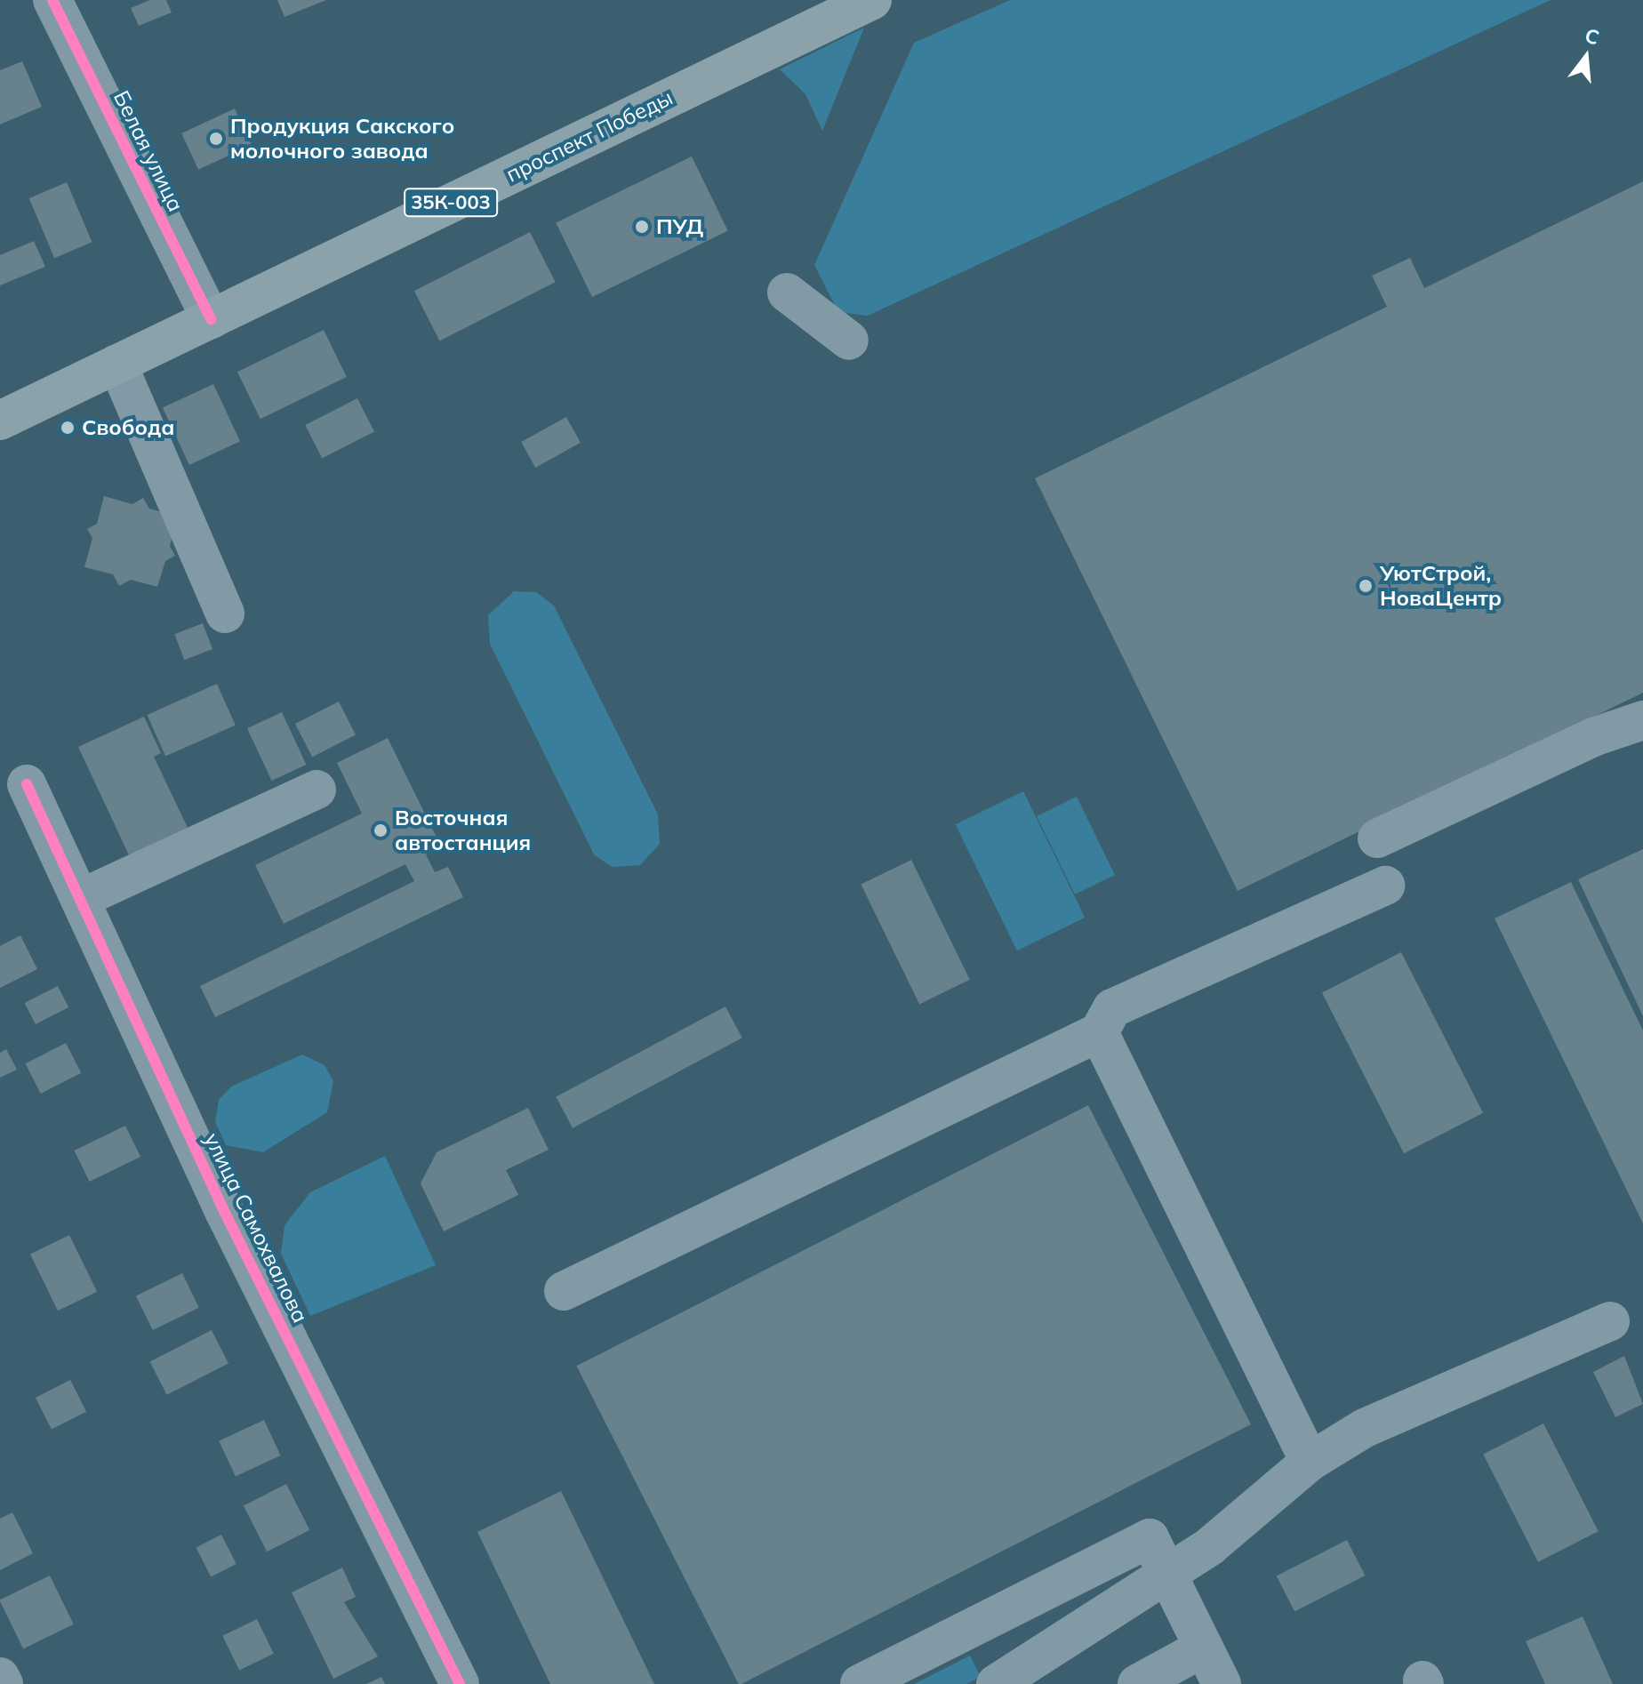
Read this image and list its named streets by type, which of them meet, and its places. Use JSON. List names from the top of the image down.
{
  "streets": {
    "main road": ["проспект Победы", "35К-003"],
    "street": ["Белая улица", "улица Самохвалова"]
  },
  "crossings": [
    ["проспект Победы", "Белая улица"]
  ],
  "places": [
    "Продукция Сакского молочного завода",
    "ПУД",
    "Свобода",
    "УютСтрой, НоваЦентр",
    "Восточная автостанция"
  ],
  "north": "top"
}
